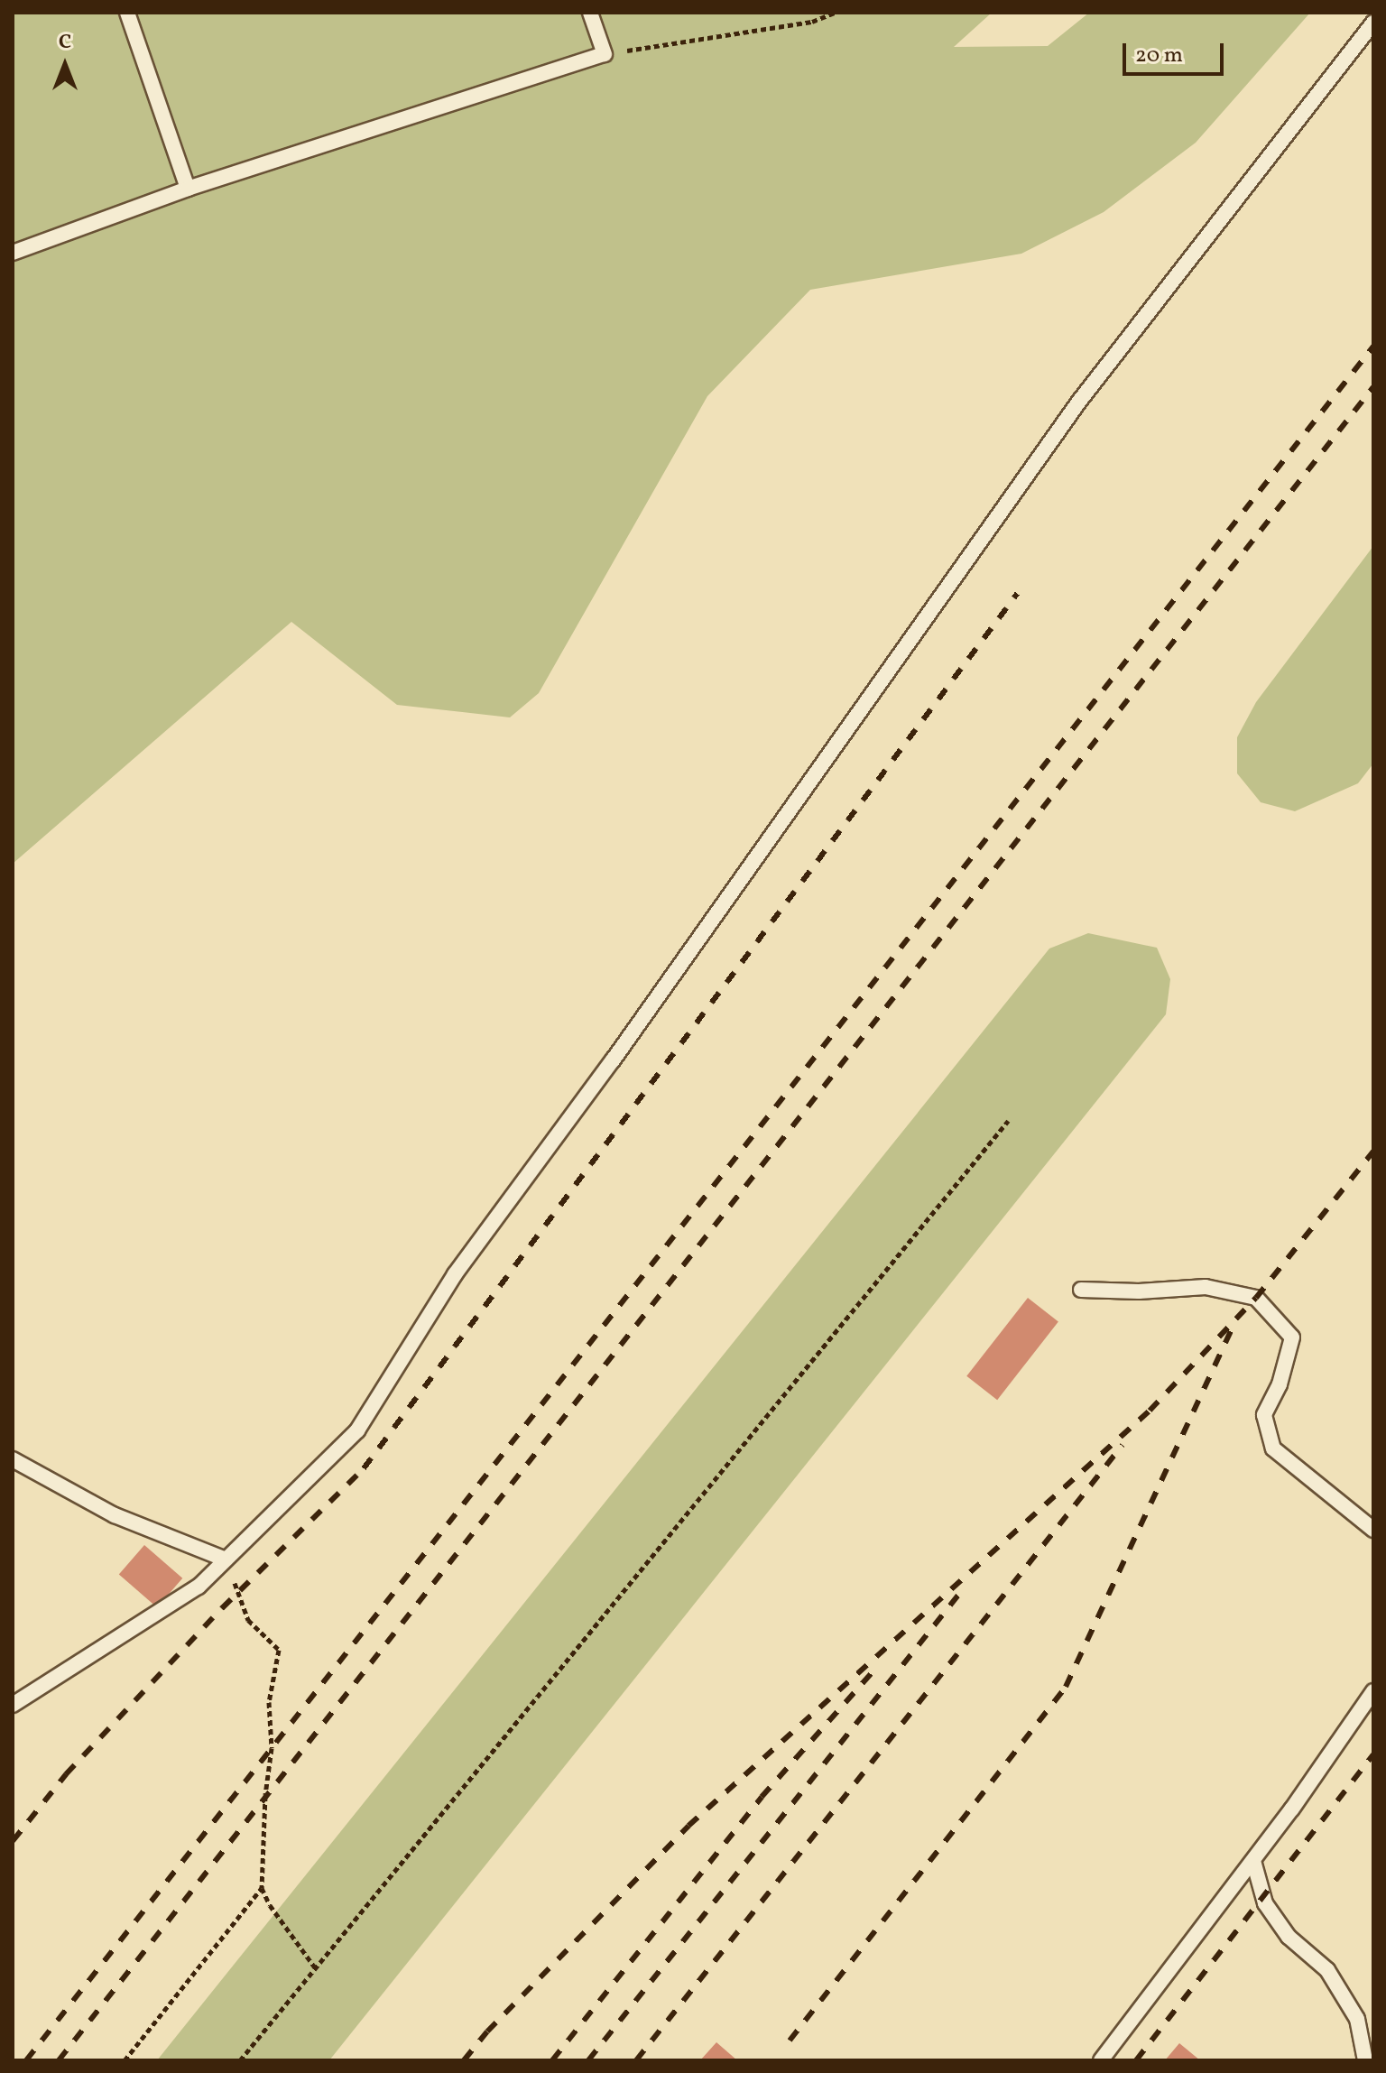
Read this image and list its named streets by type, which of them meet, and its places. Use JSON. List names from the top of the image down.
{
  "scale_bar": "20 m",
  "north": "top"
}
